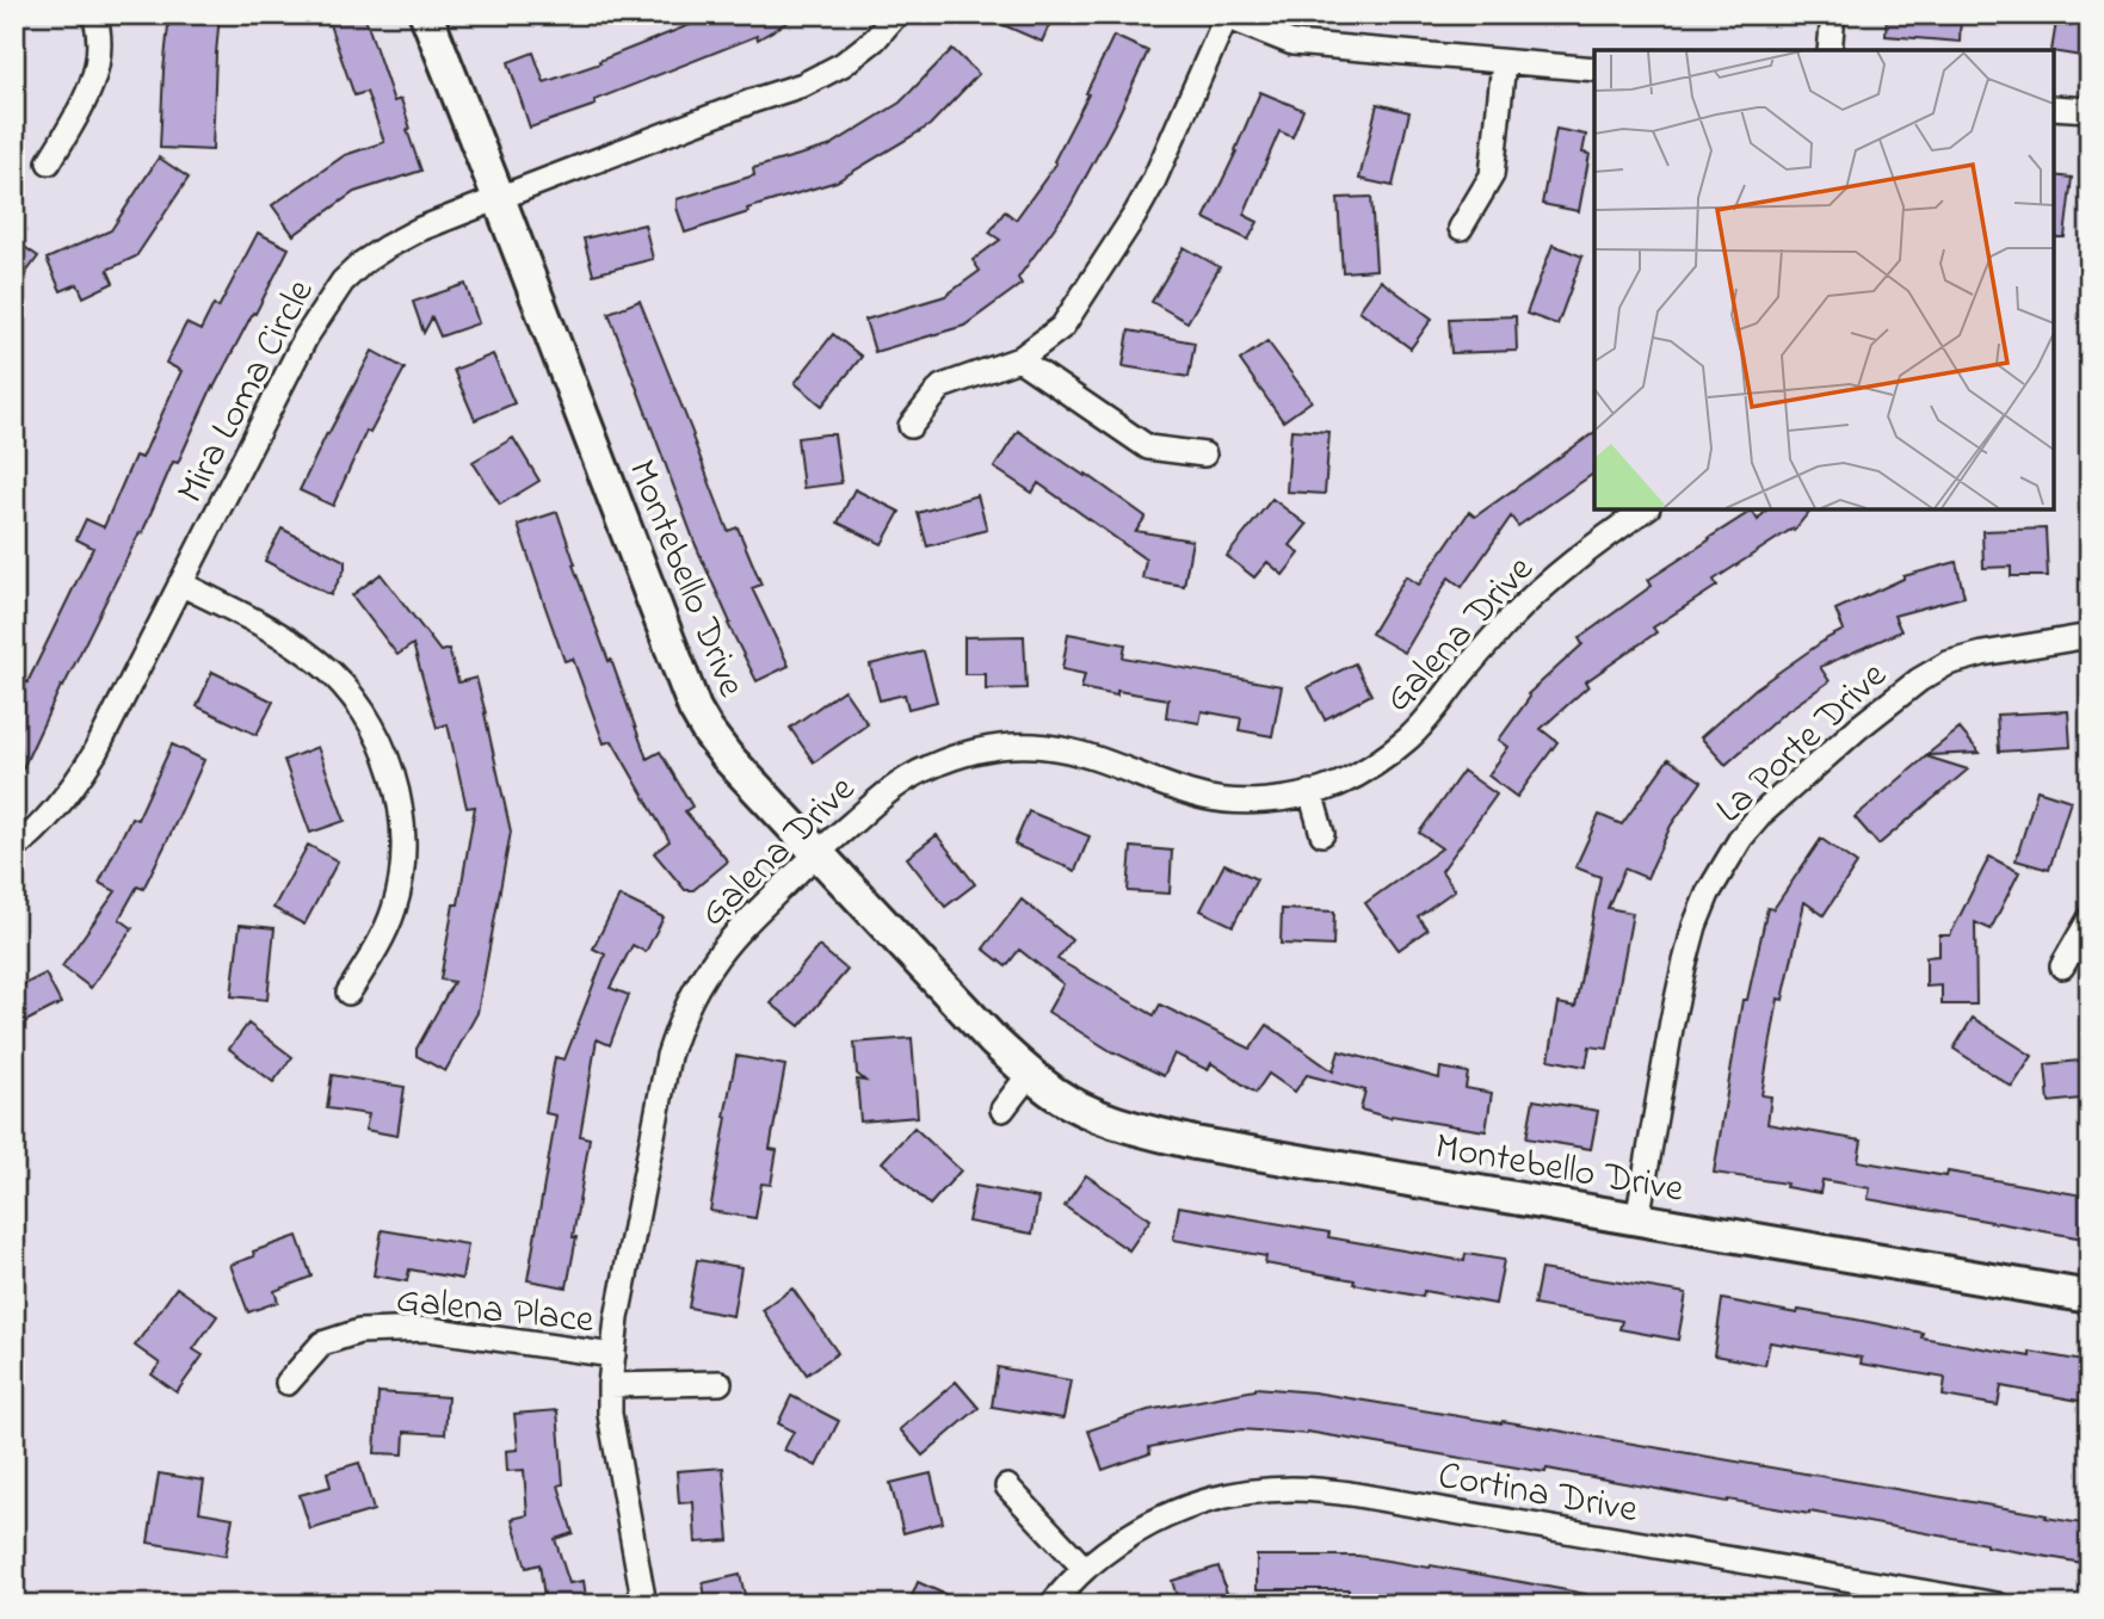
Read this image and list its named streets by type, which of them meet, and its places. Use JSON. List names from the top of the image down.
{
  "streets": {
    "street": [
      "Mira Loma Circle",
      "Montebello Drive",
      "Galena Drive",
      "La Porte Drive",
      "Galena Place",
      "Cortina Drive"
    ]
  },
  "crossings": [
    ["Mira Loma Circle", "Montebello Drive"],
    ["Montebello Drive", "Galena Drive"],
    ["Montebello Drive", "La Porte Drive"],
    ["Galena Drive", "Galena Place"]
  ]
}
